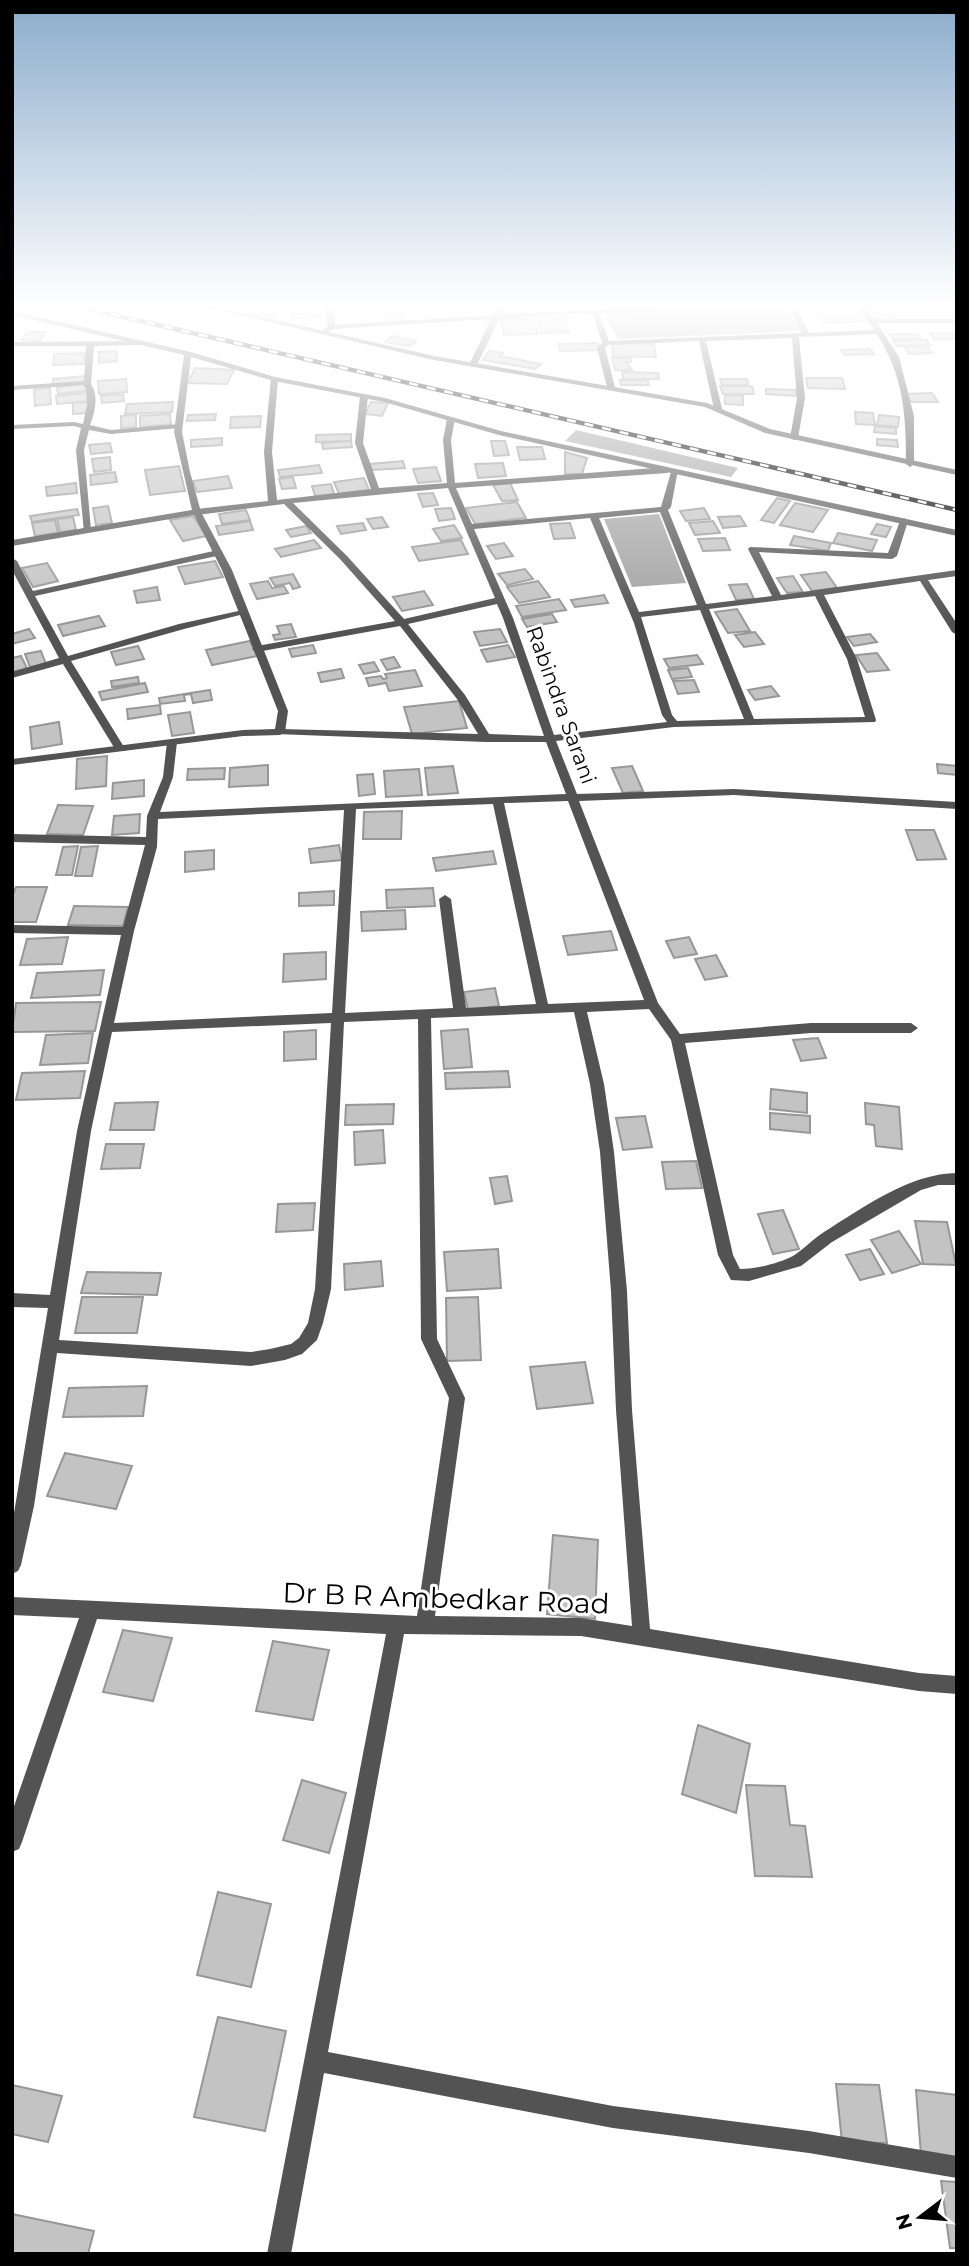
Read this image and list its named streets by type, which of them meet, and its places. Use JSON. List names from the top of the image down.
{
  "streets": {
    "street": ["Rabindra Sarani", "Dr B R Ambedkar Road"]
  },
  "north": "left"
}
